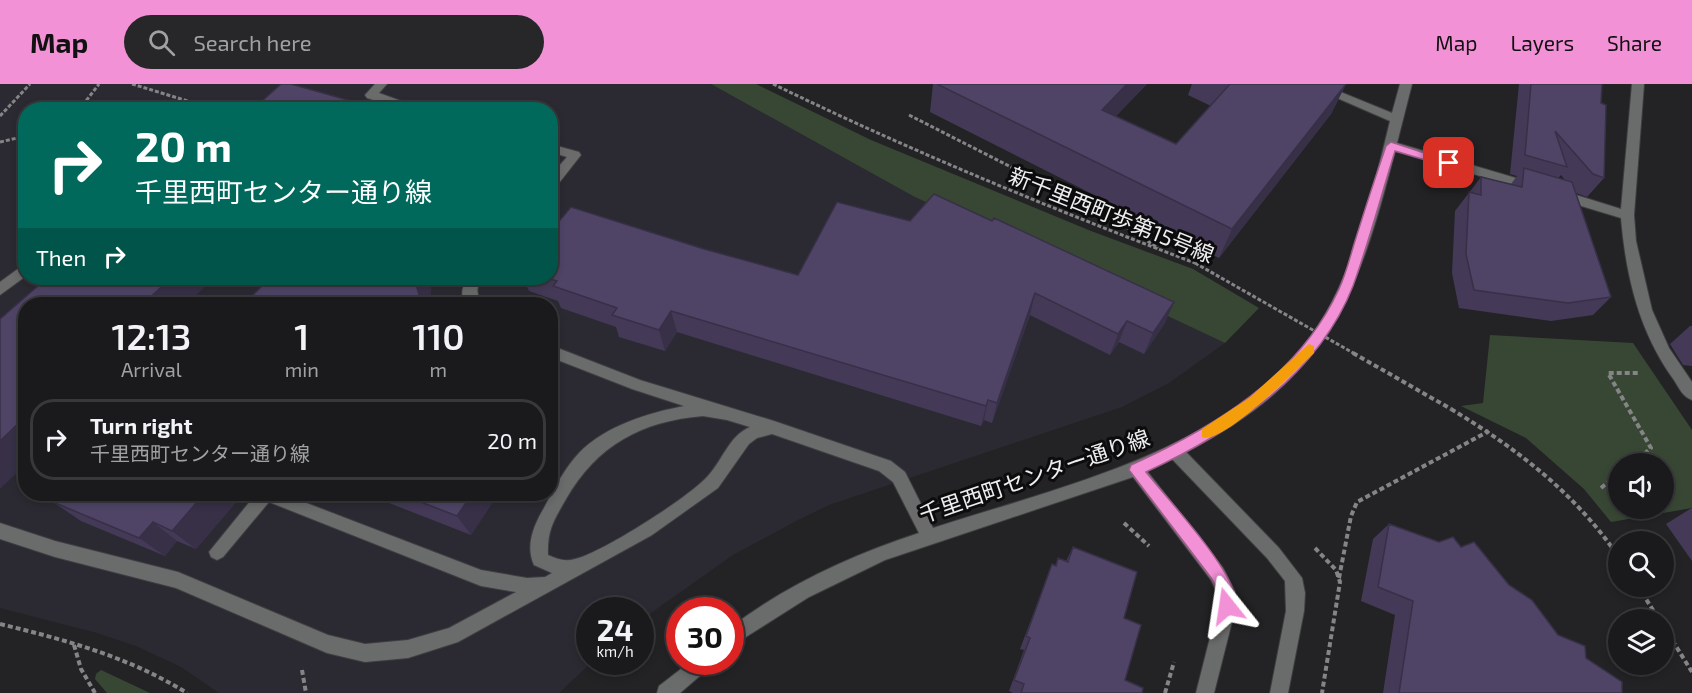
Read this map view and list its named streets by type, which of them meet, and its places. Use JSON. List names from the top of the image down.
{
  "streets": {
    "street": ["千里西町センター通り線"],
    "path": ["新千里西町歩第15号線"]
  },
  "page": {
    "header": "Map",
    "search": "Search here",
    "nav": ["Map", "Layers", "Share"],
    "turn": ["20 m", "千里西町センター通り線"],
    "then": "Then",
    "eta": [
      "12:13",
      "Arrival",
      "1",
      "min",
      "110",
      "m"
    ],
    "list": [
      {
        "name": "Turn right",
        "note": "千里西町センター通り線",
        "value": "20 m"
      }
    ],
    "speed": "24 km/h",
    "limit": "30"
  }
}
